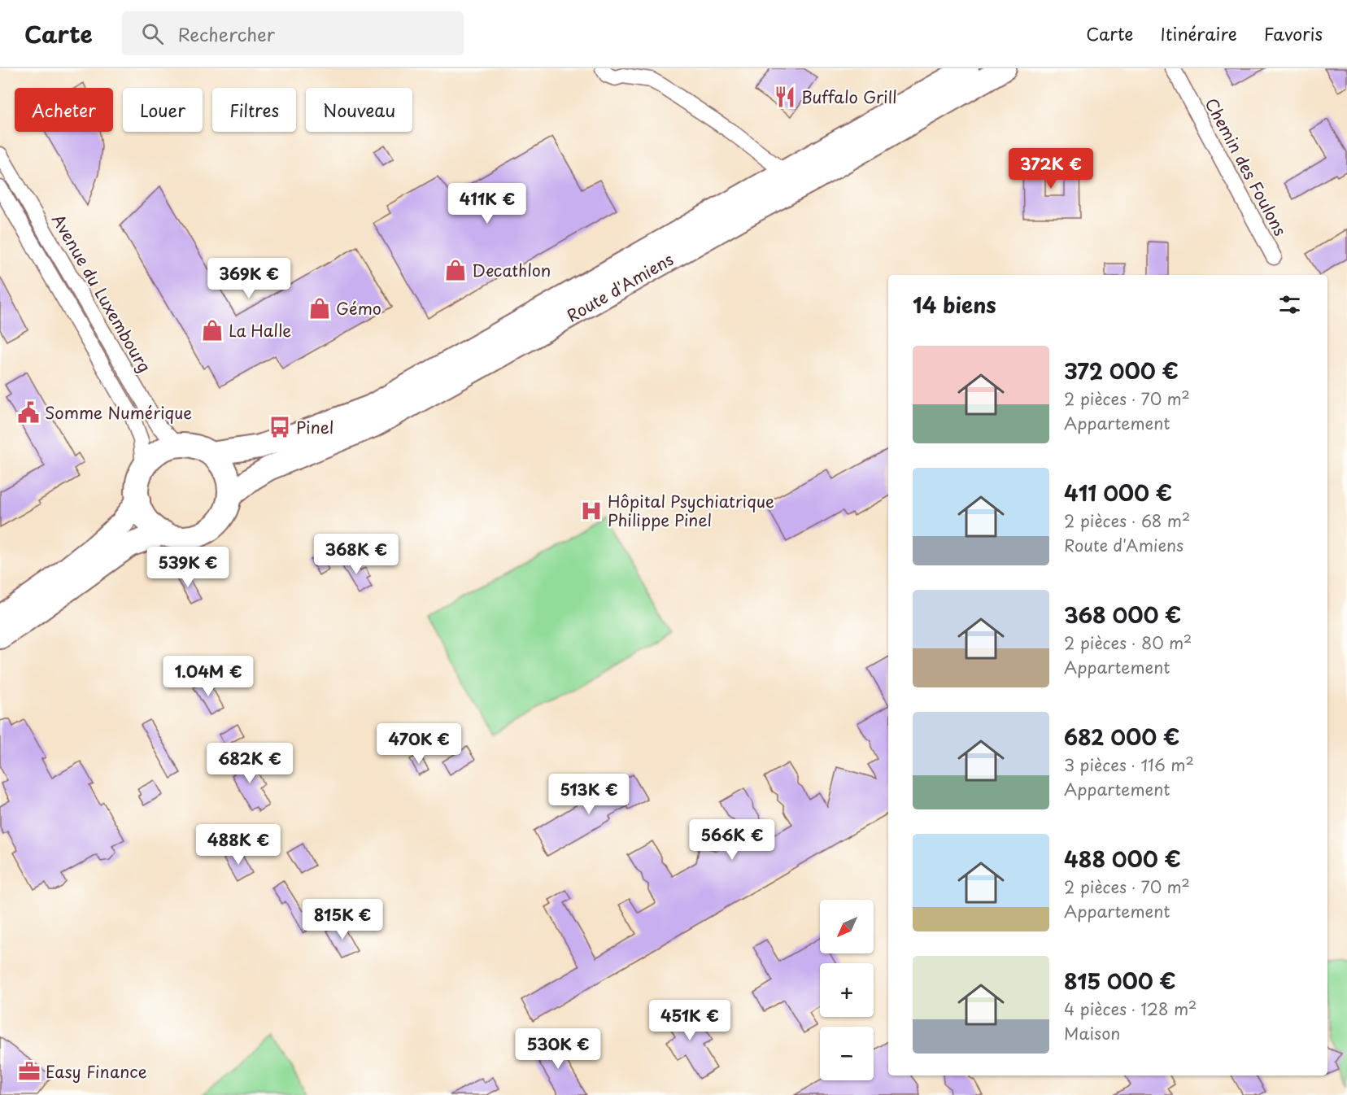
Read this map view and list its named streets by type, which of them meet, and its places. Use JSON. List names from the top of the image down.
{
  "streets": {
    "main road": ["Route d'Amiens"],
    "street": ["Chemin des Foulons", "Avenue du Luxembourg"]
  },
  "crossings": [
    ["Route d'Amiens", "Avenue du Luxembourg"]
  ],
  "places": {
    "restaurant": ["Buffalo Grill"],
    "shop": ["Decathlon", "Gémo", "La Halle"],
    "public building": ["Somme Numérique"],
    "bus stop": ["Pinel"],
    "hospital": ["Hôpital Psychiatrique Philippe Pinel"],
    "office": ["Easy Finance"]
  },
  "north": "bottom left",
  "page": {
    "header": "Carte",
    "search": "Rechercher",
    "nav": ["Carte", "Itinéraire", "Favoris"],
    "chip": [
      "Acheter",
      "Louer",
      "Filtres",
      "Nouveau"
    ],
    "price": [
      "372K €",
      "411K €",
      "369K €",
      "368K €",
      "539K €",
      "1.04M €",
      "470K €",
      "682K €",
      "513K €",
      "566K €",
      "488K €",
      "815K €",
      "451K €",
      "530K €"
    ],
    "heading": "14 biens",
    "list": [
      {
        "name": "372 000 €",
        "note": "2 pièces · 70 m² · Appartement"
      },
      {
        "name": "411 000 €",
        "note": "2 pièces · 68 m² · Route d'Amiens"
      },
      {
        "name": "368 000 €",
        "note": "2 pièces · 80 m² · Appartement"
      },
      {
        "name": "682 000 €",
        "note": "3 pièces · 116 m² · Appartement"
      },
      {
        "name": "488 000 €",
        "note": "2 pièces · 70 m² · Appartement"
      },
      {
        "name": "815 000 €",
        "note": "4 pièces · 128 m² · Maison"
      }
    ],
    "map_buttons": ["+", "−"]
  }
}
